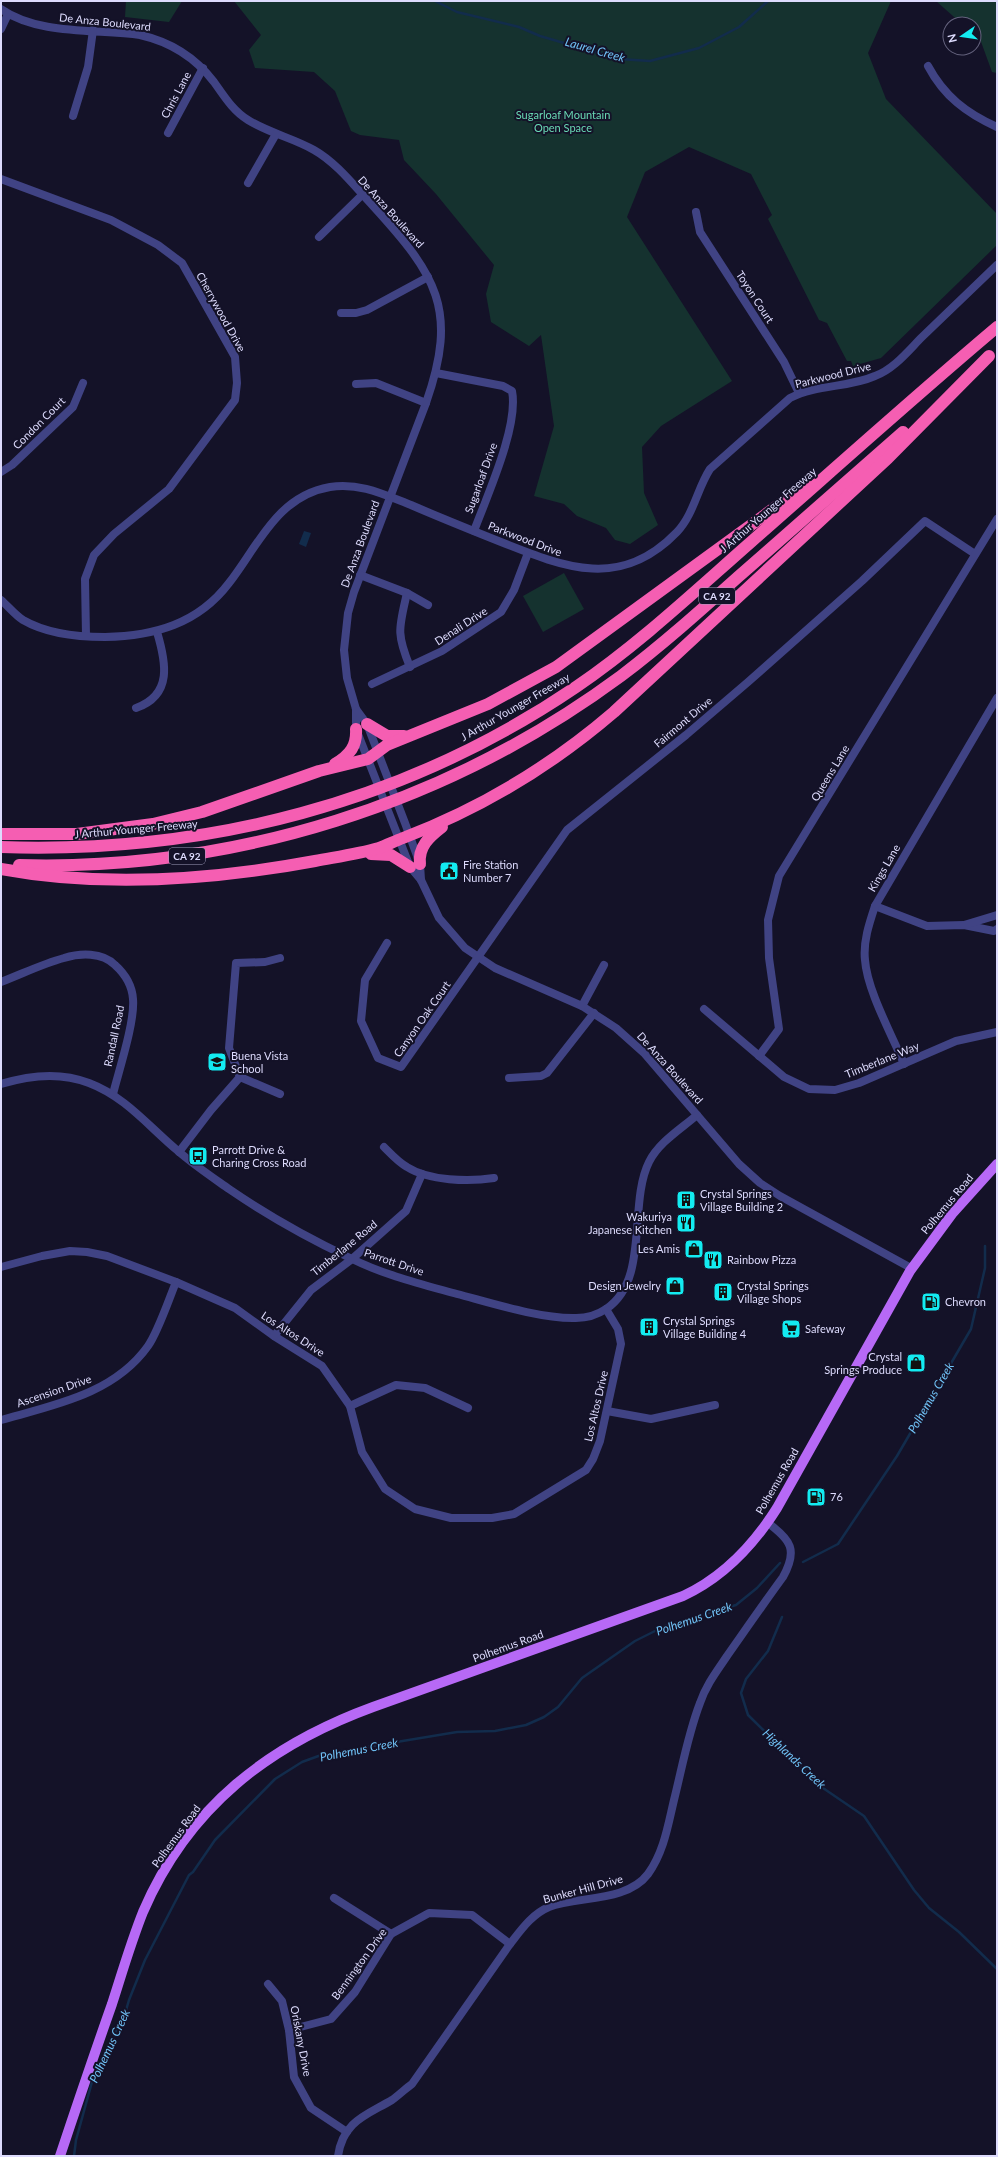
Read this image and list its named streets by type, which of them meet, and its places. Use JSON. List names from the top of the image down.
{
  "streets": {
    "highway": ["J Arthur Younger Freeway", "CA 92"],
    "main road": ["Polhemus Road"],
    "street": [
      "De Anza Boulevard",
      "Chris Lane",
      "Toyon Court",
      "Cherrywood Drive",
      "Parkwood Drive",
      "Condon Court",
      "Sugarloaf Drive",
      "Denali Drive",
      "Fairmont Drive",
      "Queens Lane",
      "Kings Lane",
      "Canyon Oak Court",
      "Randall Road",
      "Timberlane Way",
      "Timberlane Road",
      "Parrott Drive",
      "Los Altos Drive",
      "Ascension Drive",
      "Bunker Hill Drive",
      "Bennington Drive",
      "Oriskany Drive"
    ]
  },
  "crossings": [
    ["De Anza Boulevard", "Chris Lane"],
    ["De Anza Boulevard", "Parkwood Drive"],
    ["De Anza Boulevard", "Sugarloaf Drive"],
    ["De Anza Boulevard", "Fairmont Drive"],
    ["De Anza Boulevard", "Canyon Oak Court"],
    ["De Anza Boulevard", "Polhemus Road"],
    ["De Anza Boulevard", "Parrott Drive"],
    ["Toyon Court", "Parkwood Drive"],
    ["Cherrywood Drive", "Parkwood Drive"],
    ["Parkwood Drive", "Sugarloaf Drive"],
    ["Parkwood Drive", "Denali Drive"],
    ["Fairmont Drive", "Queens Lane"],
    ["Fairmont Drive", "Canyon Oak Court"],
    ["Queens Lane", "Timberlane Way"],
    ["Kings Lane", "Timberlane Way"],
    ["Randall Road", "Parrott Drive"],
    ["Polhemus Road", "Bunker Hill Drive"],
    ["Timberlane Road", "Parrott Drive"],
    ["Timberlane Road", "Los Altos Drive"],
    ["Parrott Drive", "Los Altos Drive"],
    ["Los Altos Drive", "Ascension Drive"],
    ["Bunker Hill Drive", "Bennington Drive"],
    ["Bunker Hill Drive", "Oriskany Drive"],
    ["Bennington Drive", "Oriskany Drive"]
  ],
  "water": ["Laurel Creek", "Polhemus Creek", "Highlands Creek"],
  "parks": ["Sugarloaf Mountain Open Space"],
  "places": {
    "public building": ["Fire Station Number 7"],
    "school or university": ["Buena Vista School"],
    "bus stop": ["Parrott Drive & Charing Cross Road"],
    "building": ["Crystal Springs Village Building 2", "Crystal Springs Village Shops", "Crystal Springs Village Building 4"],
    "restaurant": ["Wakuriya Japanese Kitchen", "Rainbow Pizza"],
    "shop": ["Les Amis", "Design Jewelry", "Crystal Springs Produce"],
    "fuel station": ["Chevron", "76"],
    "supermarket": ["Safeway"]
  },
  "north": "left"
}
